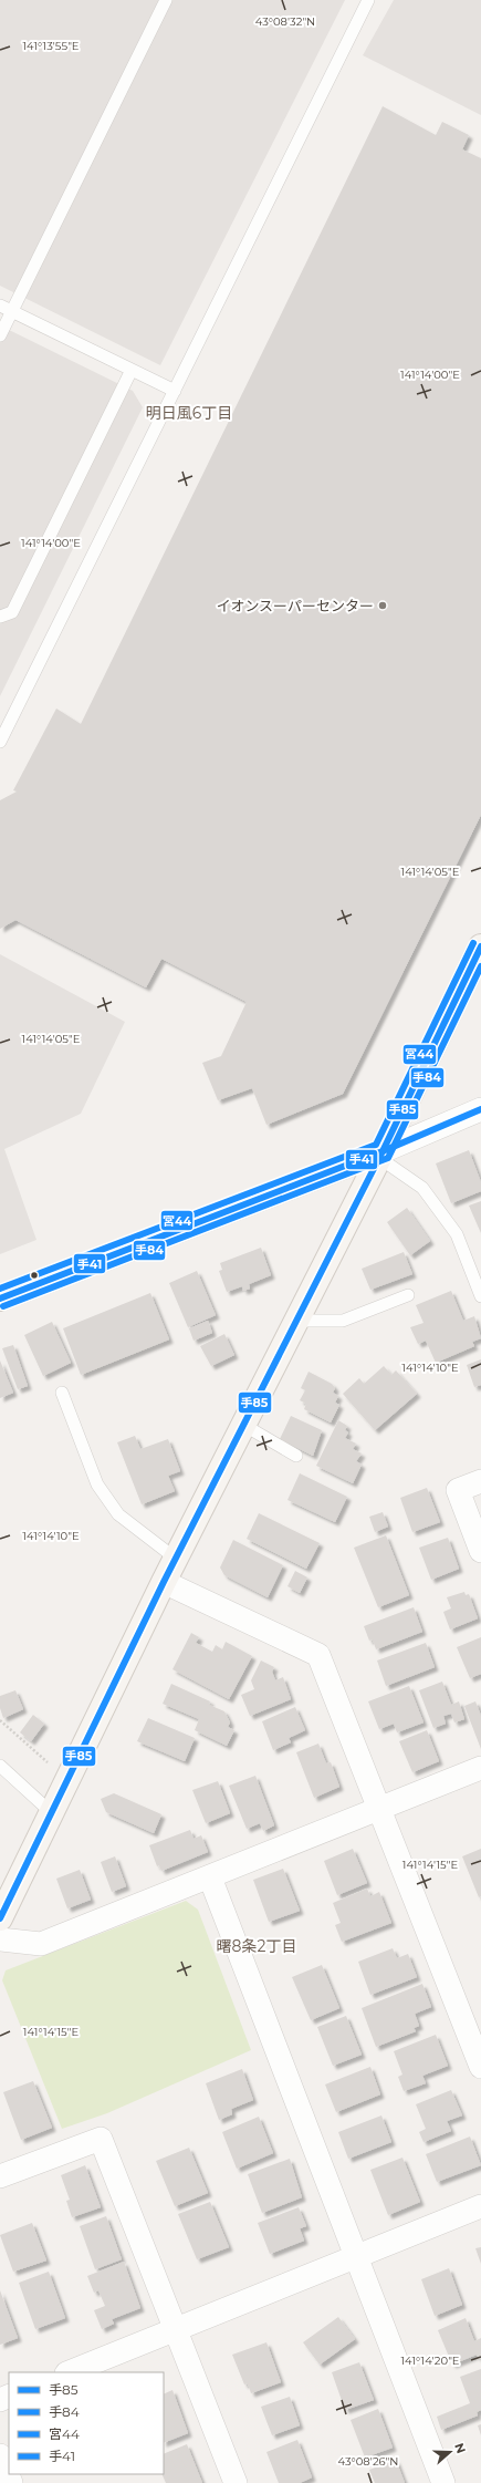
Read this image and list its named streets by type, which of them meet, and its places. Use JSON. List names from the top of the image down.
{
  "districts": ["明日風6丁目", "曙8条2丁目"],
  "places": ["イオンスーパーセンター"],
  "lines": [
    "transit line 宮44",
    "transit line 手85",
    "transit line 手84",
    "transit line 手41"
  ],
  "legend": [
    "手85",
    "手84",
    "宮44",
    "手41"
  ],
  "north": "right",
  "coordinates": [
    "43°08'32\"N",
    "141°13'55\"E",
    "141°14'00\"E",
    "141°14'05\"E",
    "141°14'10\"E",
    "141°14'15\"E",
    "141°14'20\"E",
    "43°08'26\"N"
  ]
}
